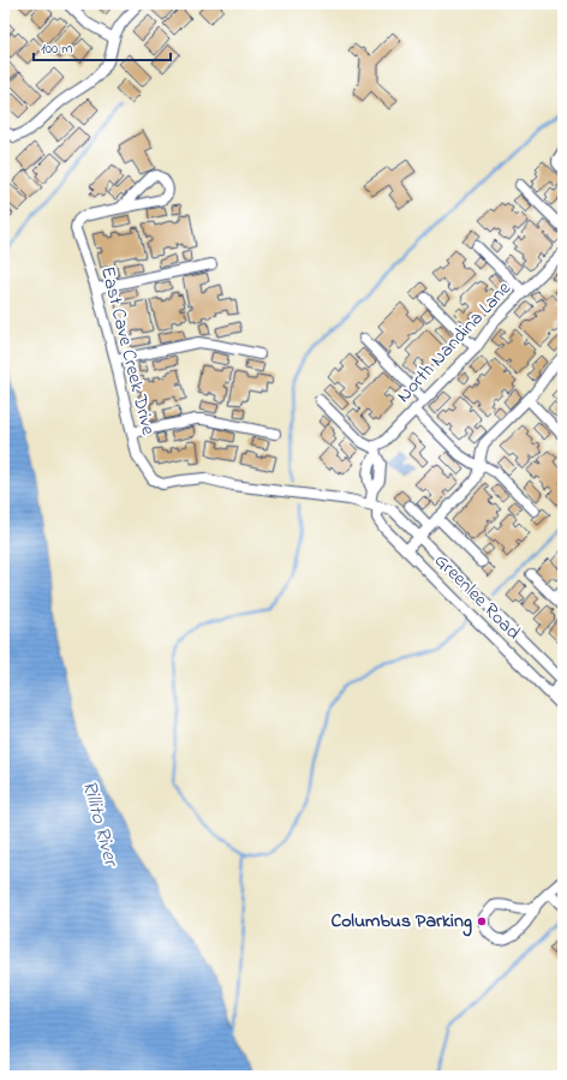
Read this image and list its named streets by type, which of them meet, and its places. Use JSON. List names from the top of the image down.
{
  "streets": {
    "street": ["North Nandina Lane", "East Cave Creek Drive", "Greenlee Road"]
  },
  "crossings": [
    ["East Cave Creek Drive", "Greenlee Road"]
  ],
  "water": ["Rillito River"],
  "places": ["Columbus Parking"],
  "scale_bar": "100 m"
}
